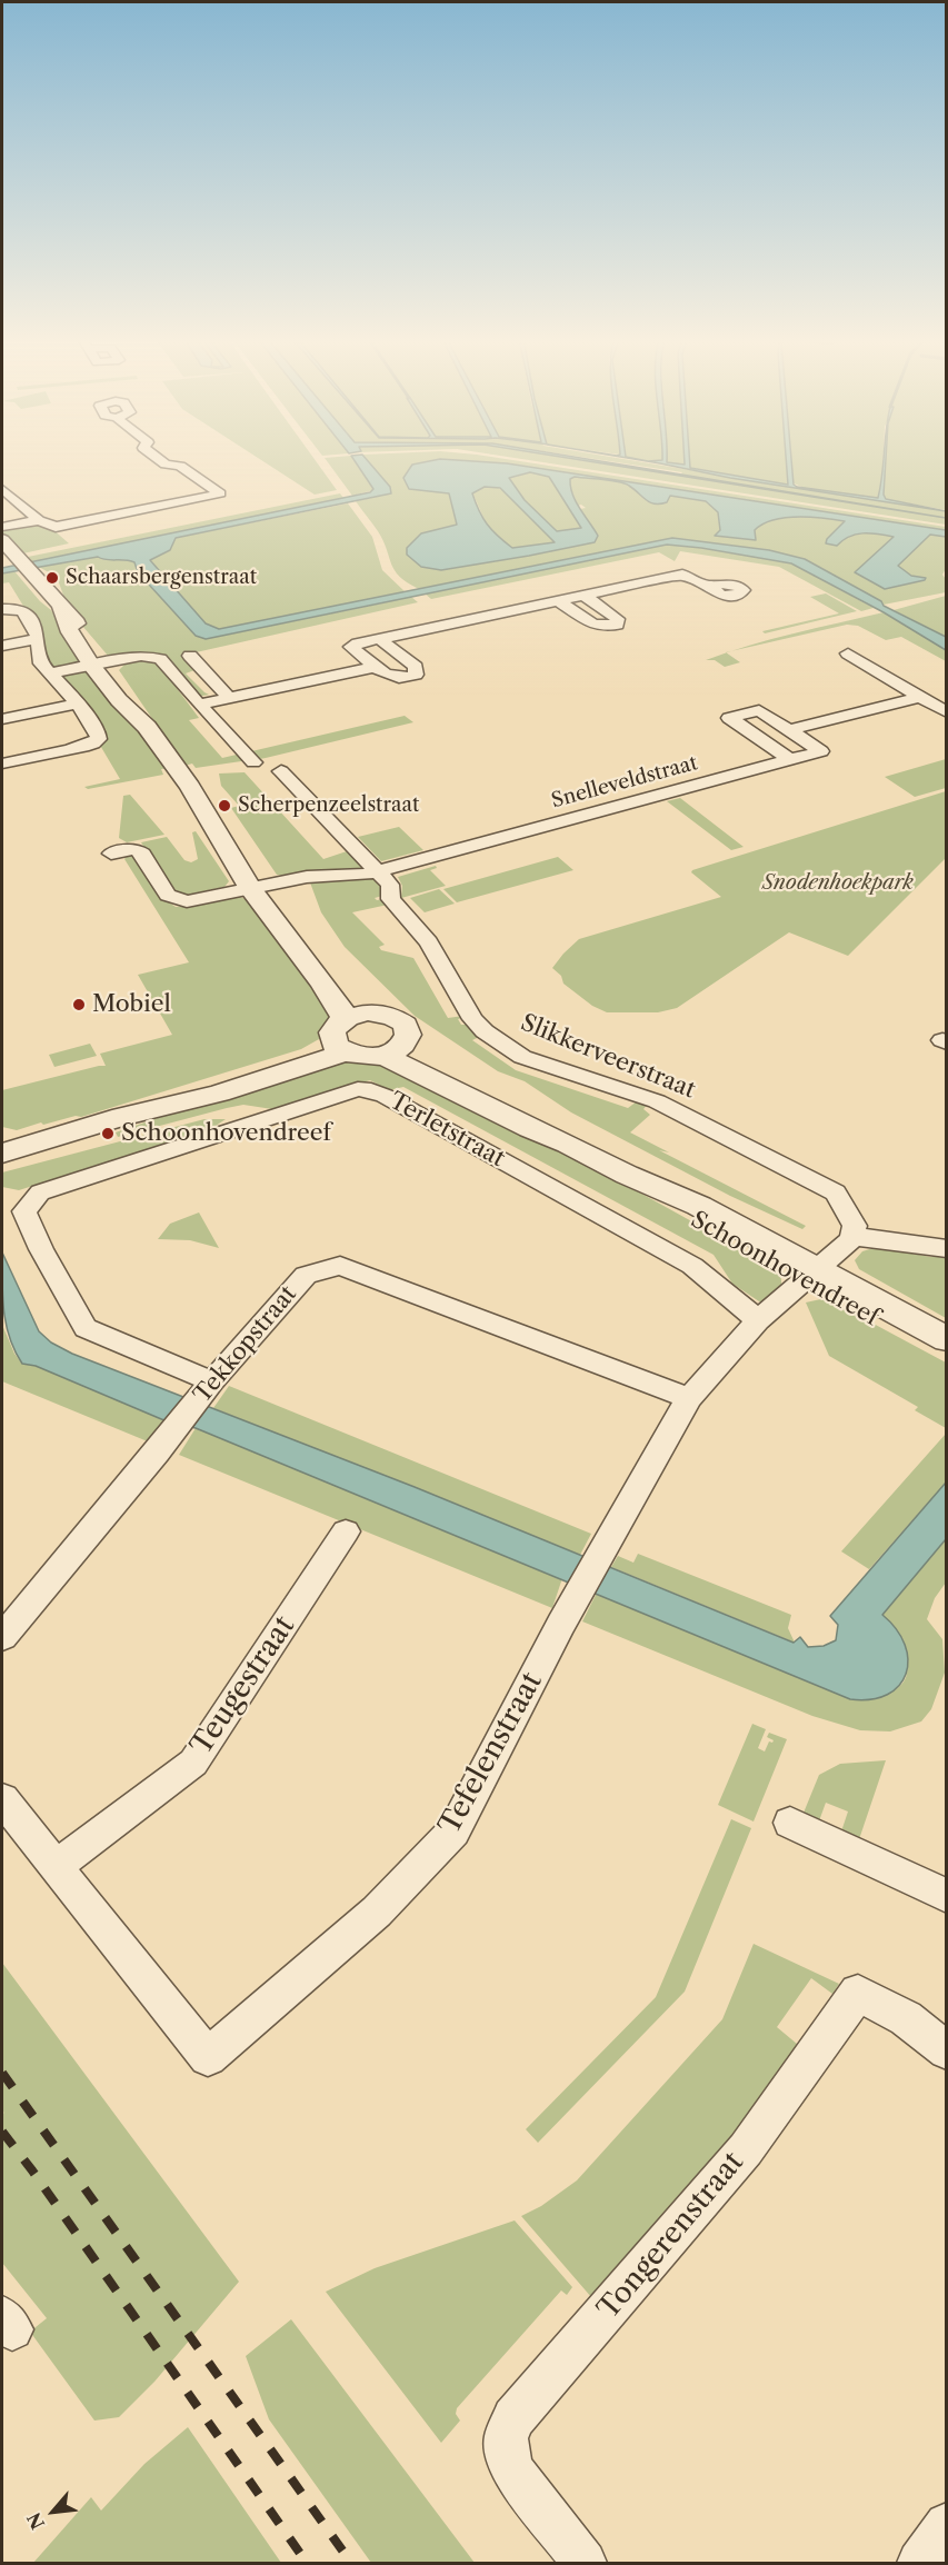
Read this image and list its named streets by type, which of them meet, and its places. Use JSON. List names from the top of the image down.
{
  "streets": {
    "street": [
      "Snelleveldstraat",
      "Slikkerveerstraat",
      "Terletstraat",
      "Schoonhovendreef",
      "Tekkopstraat",
      "Teugestraat",
      "Tefelenstraat",
      "Tongerenstraat"
    ]
  },
  "crossings": [
    ["Snelleveldstraat", "Slikkerveerstraat"],
    ["Terletstraat", "Tekkopstraat"],
    ["Terletstraat", "Tefelenstraat"],
    ["Schoonhovendreef", "Tefelenstraat"],
    ["Tekkopstraat", "Tefelenstraat"],
    ["Teugestraat", "Tefelenstraat"]
  ],
  "parks": ["Snodenhoekpark"],
  "places": [
    "Schaarsbergenstraat",
    "Scherpenzeelstraat",
    "Mobiel",
    "Schoonhovendreef"
  ],
  "north": "bottom left"
}
